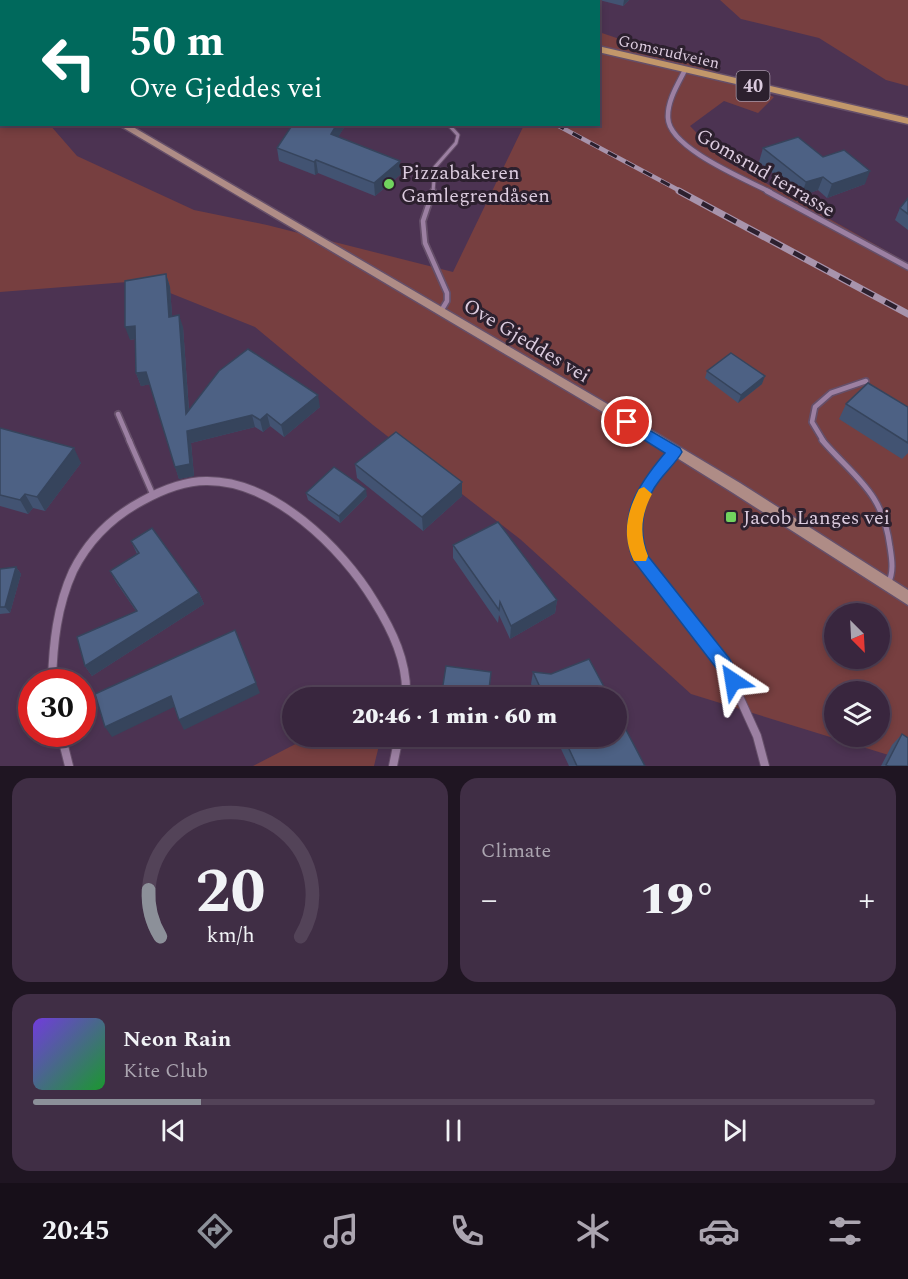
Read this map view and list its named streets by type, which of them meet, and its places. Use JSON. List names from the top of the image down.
{
  "streets": {
    "main road": ["Gomsrudveien", "40"],
    "street": ["Gomsrud terrasse", "Ove Gjeddes vei"]
  },
  "crossings": [
    ["Gomsrudveien", "Gomsrud terrasse"]
  ],
  "places": {
    "other": ["Pizzabakeren Gamlegrendåsen"],
    "transit": ["Jacob Langes vei"]
  },
  "north": "bottom right",
  "page": {
    "turn": ["50 m", "Ove Gjeddes vei"],
    "limit": "30",
    "trip": "20:46 · 1 min · 60 m",
    "tile": "Climate",
    "heat": ["−", "19°", "+"],
    "song": ["Neon Rain", "Kite Club"],
    "tabs": "20:45",
    "gauge": ["20", "km/h"]
  }
}
